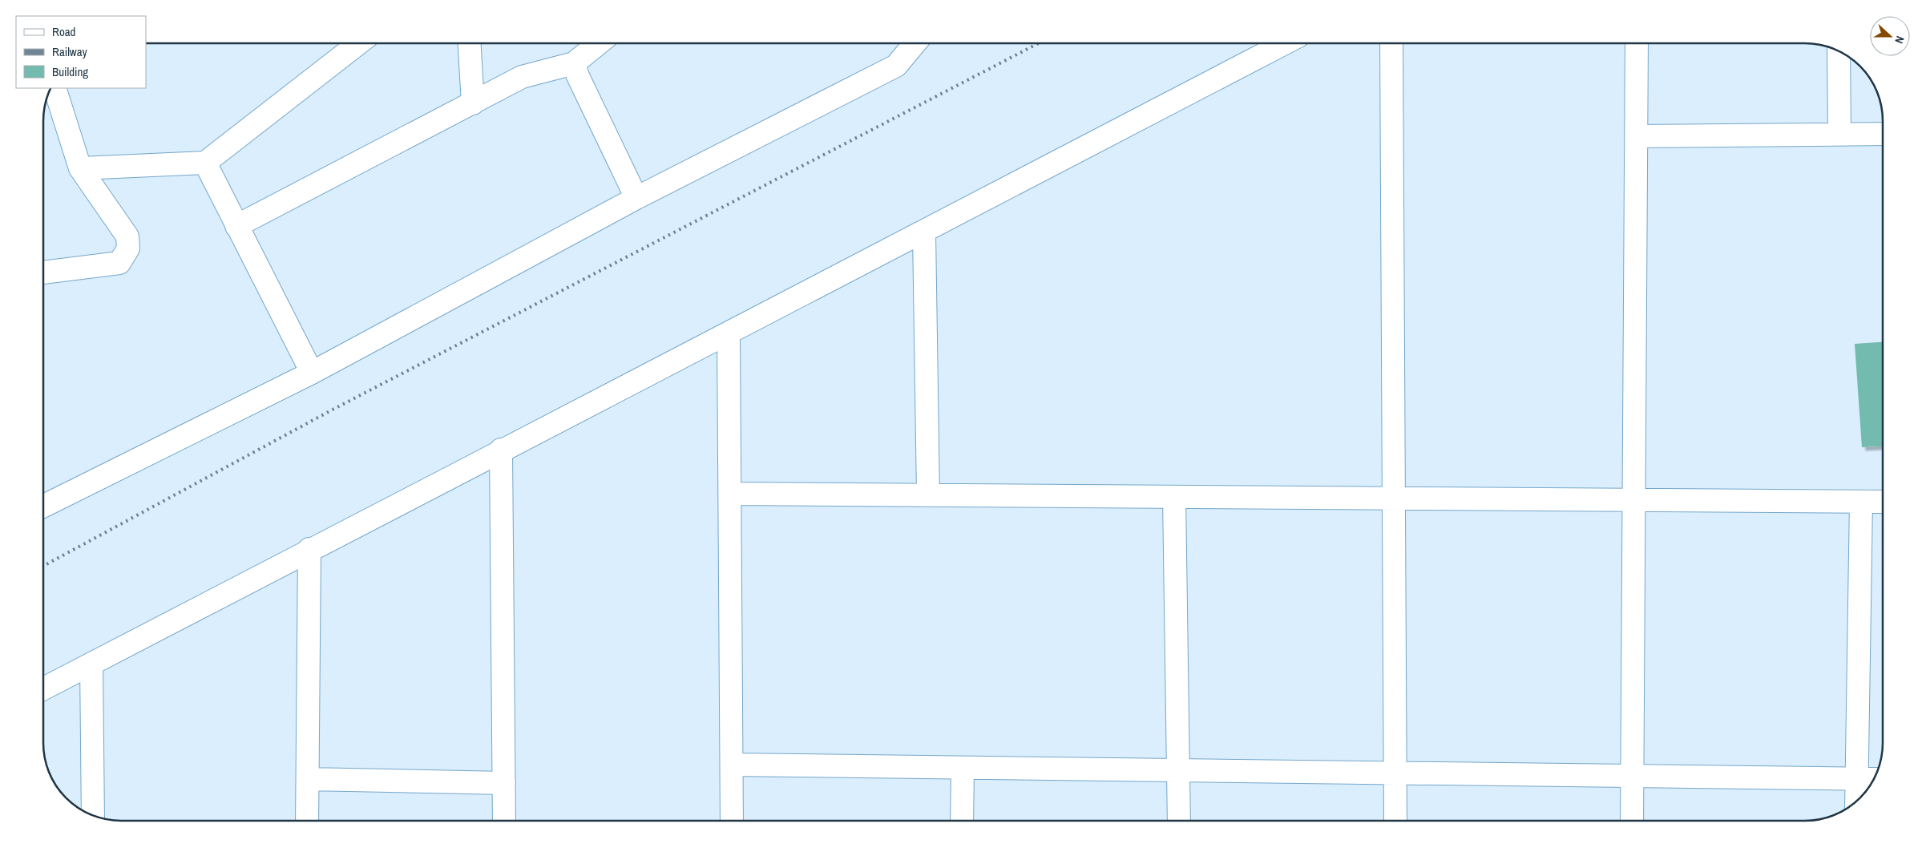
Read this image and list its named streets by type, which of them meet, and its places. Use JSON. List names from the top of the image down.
{
  "legend": ["Road", "Railway", "Building"],
  "north": "right"
}
